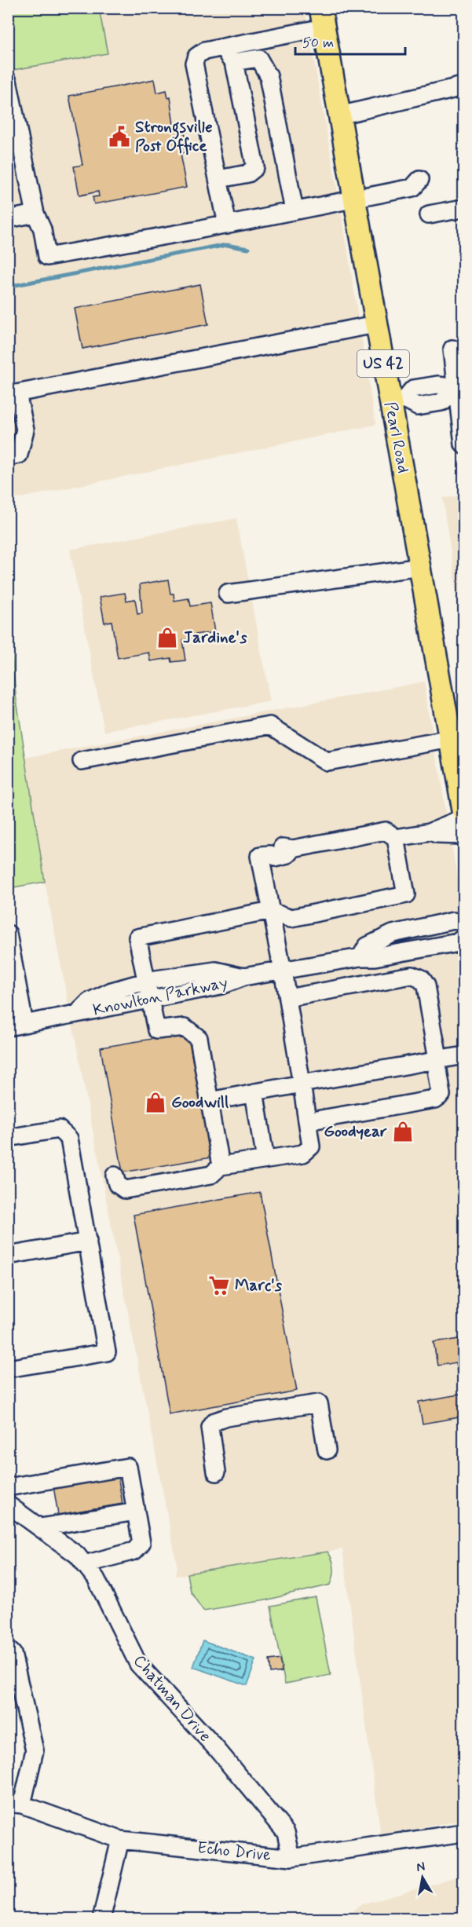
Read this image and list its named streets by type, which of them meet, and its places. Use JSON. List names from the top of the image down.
{
  "streets": {
    "main road": ["US 42", "Pearl Road"],
    "street": ["Knowlton Parkway", "Chatman Drive", "Echo Drive"]
  },
  "crossings": [
    ["Chatman Drive", "Echo Drive"]
  ],
  "places": {
    "public building": ["Strongsville Post Office"],
    "shop": ["Jardine's", "Goodwill", "Goodyear"],
    "supermarket": ["Marc's"]
  },
  "scale_bar": "50 m",
  "north": "top"
}
